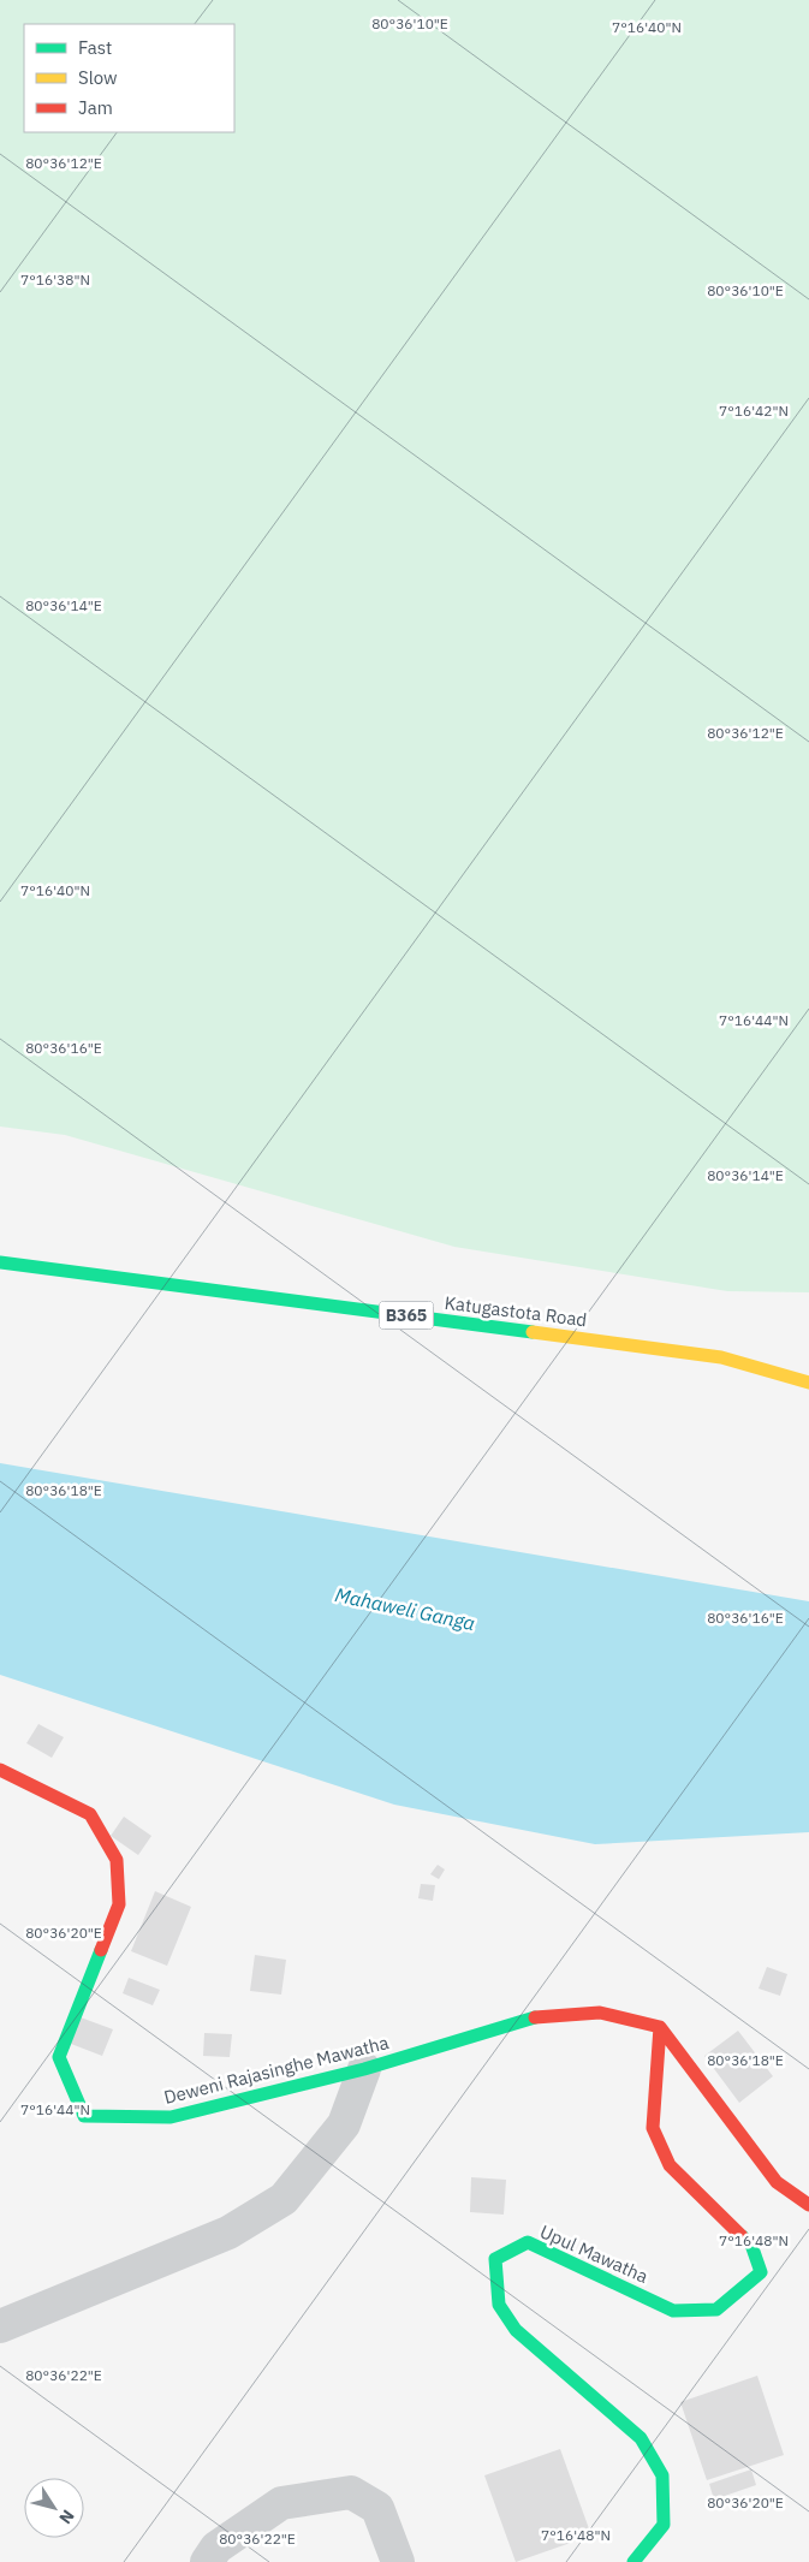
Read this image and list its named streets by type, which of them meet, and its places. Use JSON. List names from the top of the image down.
{
  "streets": {
    "street": [
      "Katugastota Road",
      "B365",
      "Deweni Rajasinghe Mawatha",
      "Upul Mawatha"
    ]
  },
  "crossings": [
    ["Deweni Rajasinghe Mawatha", "Upul Mawatha"]
  ],
  "water": ["Mahaweli Ganga"],
  "legend": ["Fast", "Slow", "Jam"],
  "north": "bottom right",
  "coordinates": [
    "80°36'10\"E",
    "7°16'40\"N",
    "80°36'12\"E",
    "7°16'38\"N",
    "7°16'42\"N",
    "80°36'14\"E",
    "7°16'44\"N",
    "80°36'16\"E",
    "80°36'18\"E",
    "80°36'20\"E",
    "7°16'48\"N",
    "80°36'22\"E"
  ]
}
